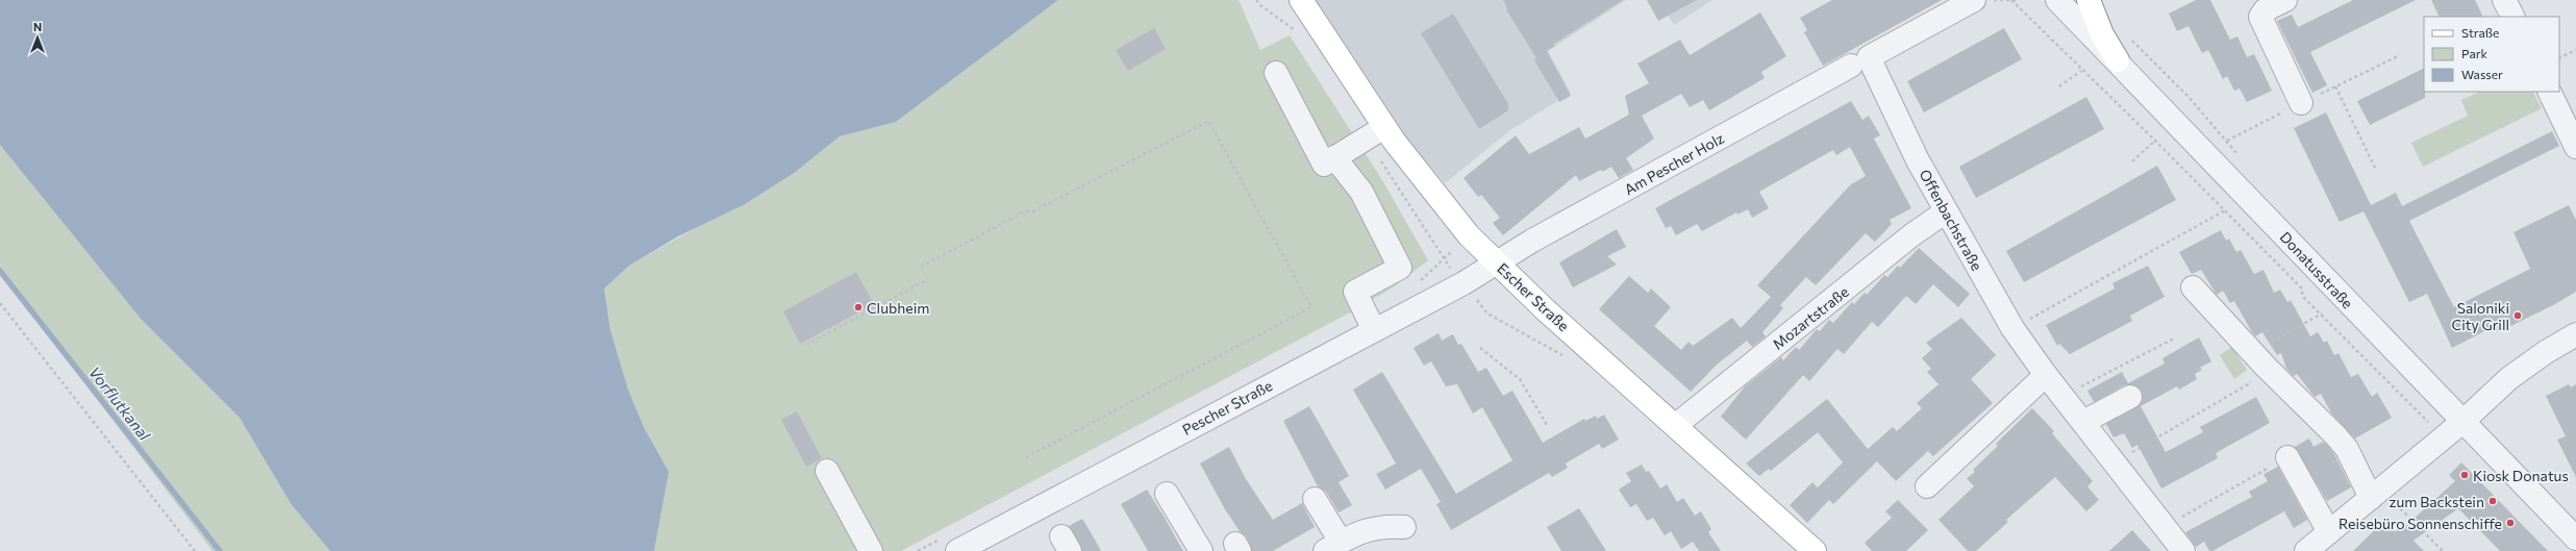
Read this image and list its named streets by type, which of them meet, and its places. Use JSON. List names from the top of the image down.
{
  "streets": {
    "main road": ["Escher Straße"],
    "street": [
      "Am Pescher Holz",
      "Offenbachstraße",
      "Donatusstraße",
      "Mozartstraße",
      "Pescher Straße"
    ]
  },
  "crossings": [
    ["Am Pescher Holz", "Offenbachstraße"],
    ["Am Pescher Holz", "Escher Straße"],
    ["Am Pescher Holz", "Pescher Straße"],
    ["Offenbachstraße", "Mozartstraße"],
    ["Escher Straße", "Mozartstraße"],
    ["Escher Straße", "Pescher Straße"]
  ],
  "water": ["Vorflutkanal"],
  "places": [
    "Clubheim",
    "Saloniki City Grill",
    "Kiosk Donatus",
    "zum Backstein",
    "Reisebüro Sonnenschiffe"
  ],
  "legend": ["Straße", "Park", "Wasser"],
  "north": "top"
}
